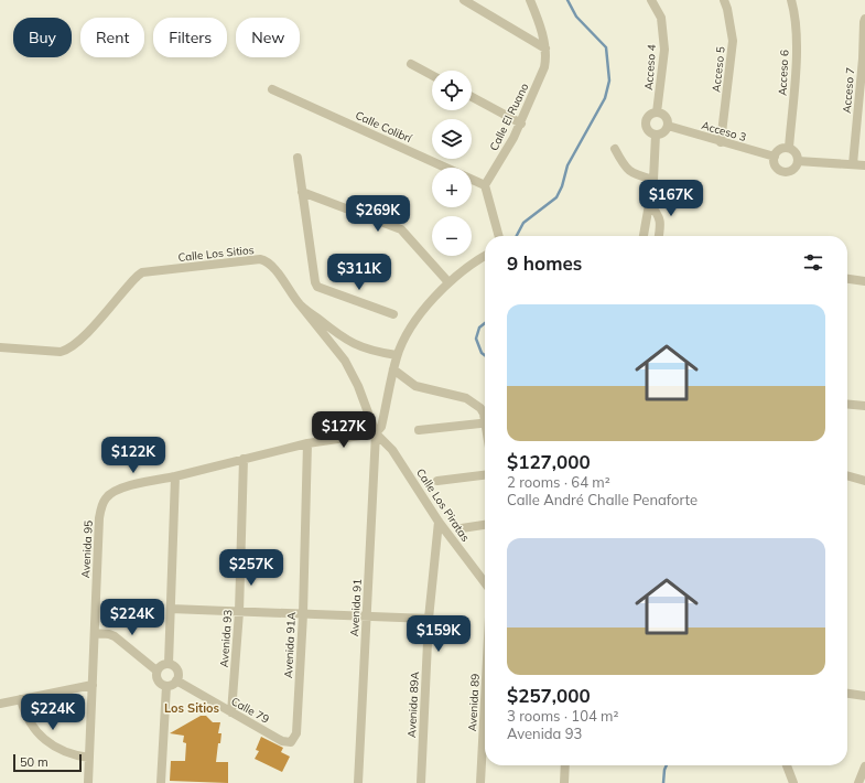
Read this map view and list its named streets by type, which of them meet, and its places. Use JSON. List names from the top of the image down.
{
  "streets": {
    "street": [
      "Acceso 4",
      "Acceso 5",
      "Acceso 6",
      "Acceso 7",
      "Calle El Ruano",
      "Calle Colibrí",
      "Acceso 3",
      "Calle Los Sitios",
      "Calle Los Piratas",
      "Avenida 95",
      "Avenida 91",
      "Avenida 93",
      "Avenida 91A",
      "Avenida 89",
      "Avenida 89A",
      "Calle 79"
    ]
  },
  "crossings": [
    ["Acceso 4", "Acceso 3"],
    ["Acceso 5", "Acceso 3"],
    ["Acceso 6", "Acceso 3"],
    ["Calle El Ruano", "Calle Colibrí"],
    ["Calle Los Piratas", "Avenida 95"],
    ["Calle Los Piratas", "Avenida 91"],
    ["Calle Los Piratas", "Avenida 89A"],
    ["Avenida 95", "Avenida 91"],
    ["Avenida 95", "Avenida 93"],
    ["Avenida 95", "Avenida 91A"],
    ["Avenida 93", "Calle 79"],
    ["Avenida 91A", "Calle 79"]
  ],
  "districts": ["Los Sitios"],
  "scale_bar": "50 m",
  "page": {
    "chip": [
      "Buy",
      "Rent",
      "Filters",
      "New"
    ],
    "map_buttons": ["+", "−"],
    "price": [
      "$167K",
      "$269K",
      "$311K",
      "$127K",
      "$122K",
      "$257K",
      "$224K",
      "$159K",
      "$224K"
    ],
    "heading": "9 homes",
    "list": [
      {
        "name": "$127,000",
        "note": "2 rooms · 64 m² · Calle André Challe Penaforte"
      },
      {
        "name": "$257,000",
        "note": "3 rooms · 104 m² · Avenida 93"
      }
    ],
    "scale": "50 m"
  }
}
